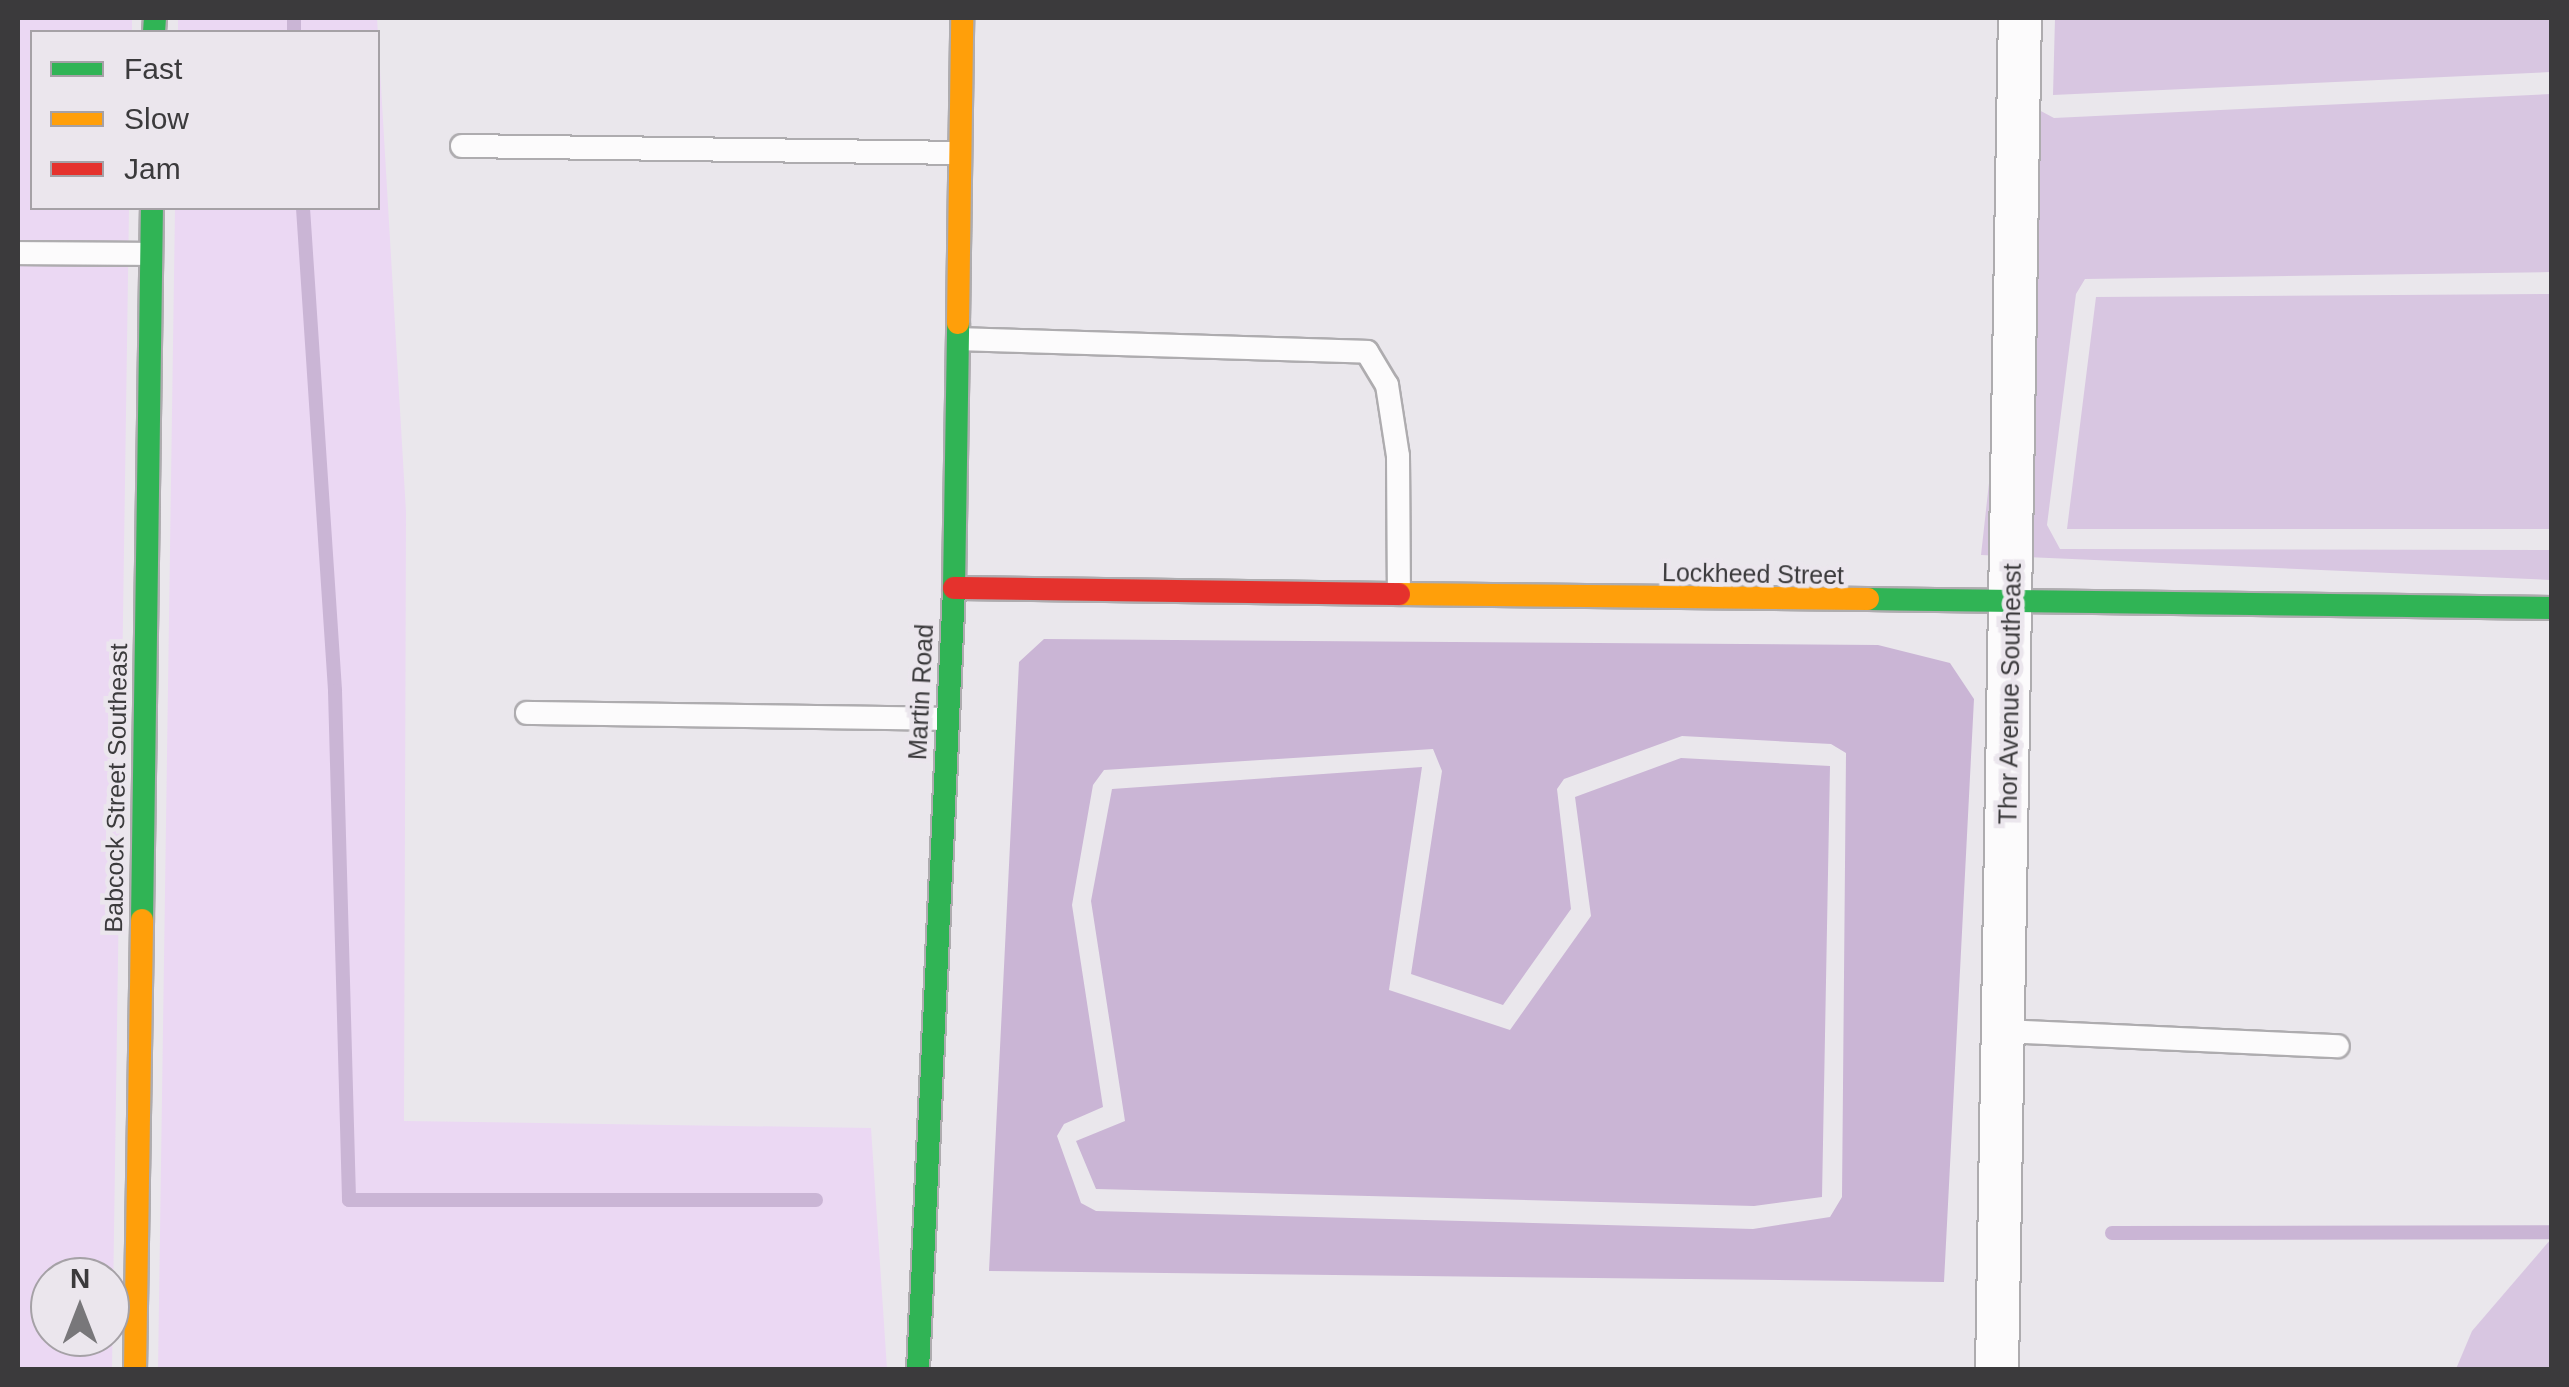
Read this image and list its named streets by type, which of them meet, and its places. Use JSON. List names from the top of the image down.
{
  "streets": {
    "street": [
      "Lockheed Street",
      "Martin Road",
      "Thor Avenue Southeast",
      "Babcock Street Southeast"
    ]
  },
  "crossings": [
    ["Lockheed Street", "Martin Road"],
    ["Lockheed Street", "Thor Avenue Southeast"]
  ],
  "legend": ["Fast", "Slow", "Jam"],
  "north": "top"
}
